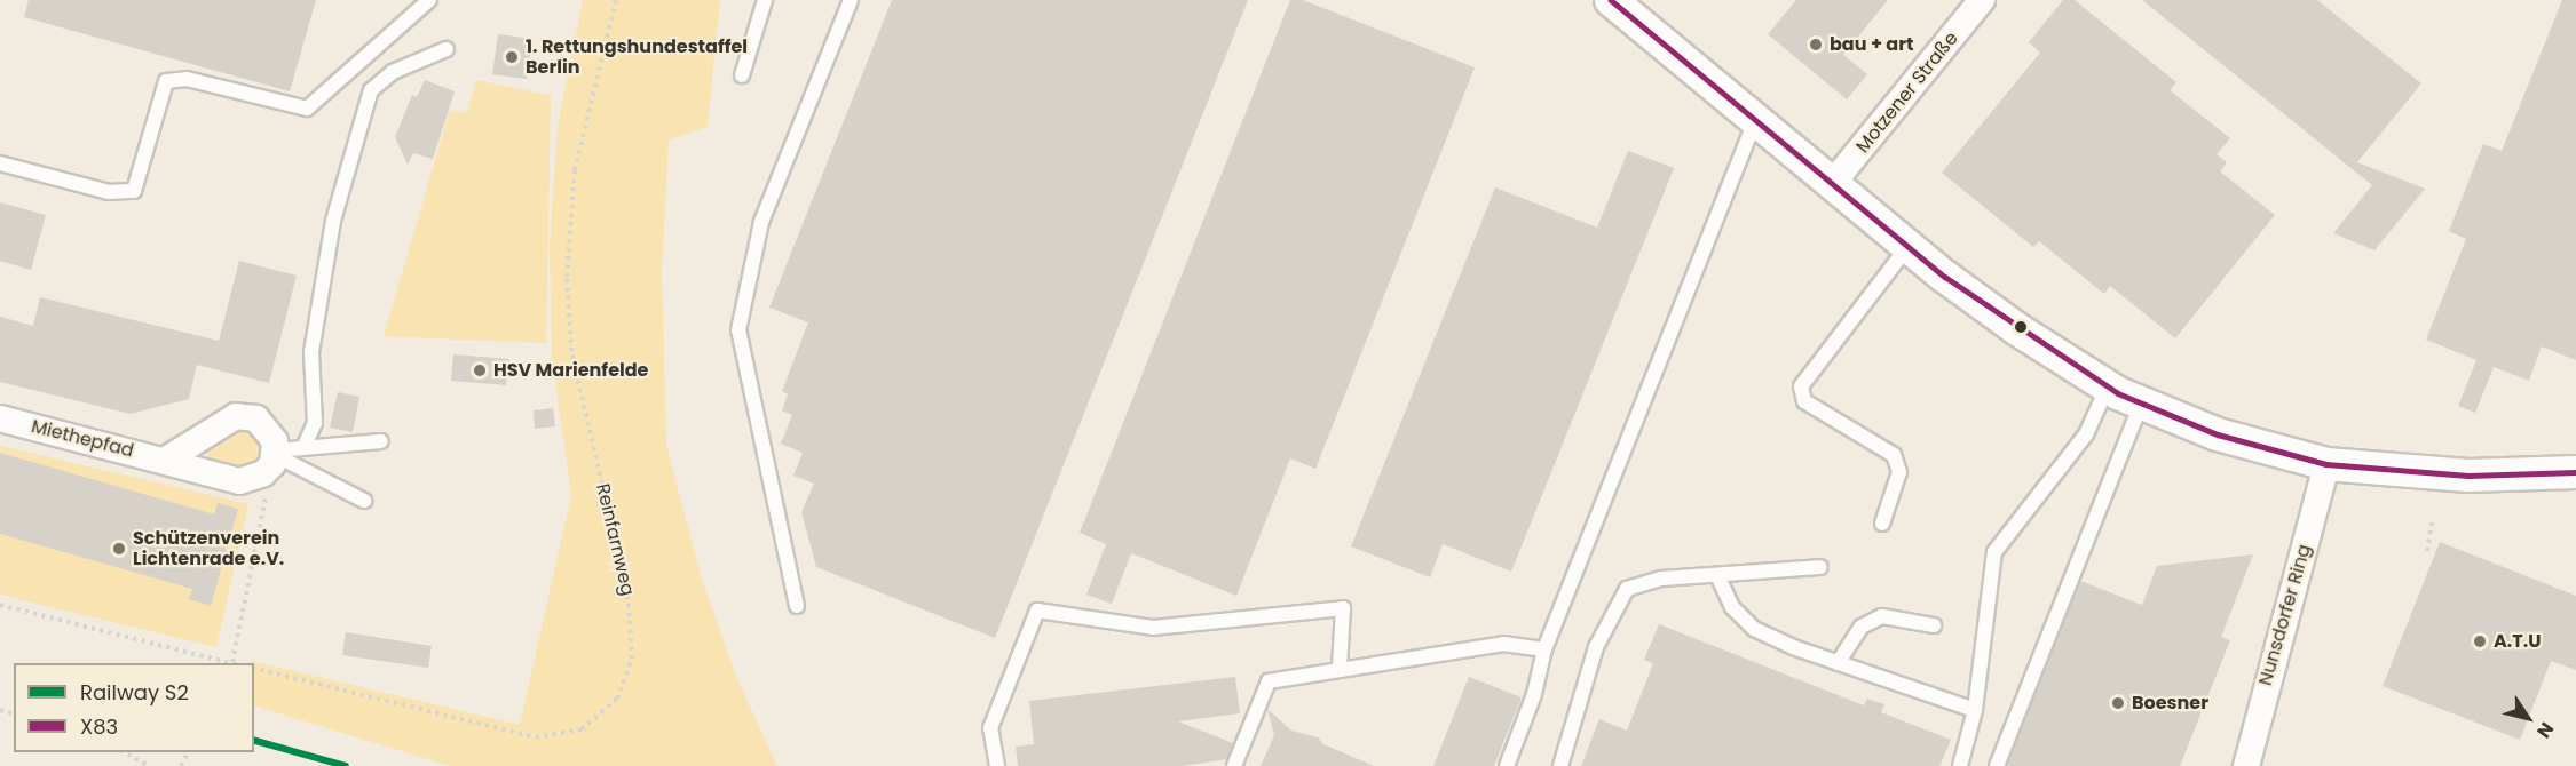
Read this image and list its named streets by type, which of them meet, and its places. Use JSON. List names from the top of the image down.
{
  "streets": {
    "street": ["Motzener Straße", "Miethepfad", "Nunsdorfer Ring"],
    "path": ["Reinfarnweg"]
  },
  "places": [
    "bau + art",
    "1. Rettungshundestaffel Berlin",
    "HSV Marienfelde",
    "Schützenverein Lichtenrade e.V.",
    "A.T.U",
    "Boesner"
  ],
  "lines": ["transit line X83", "rail line S2"],
  "legend": ["Railway S2", "X83"],
  "north": "bottom right"
}
